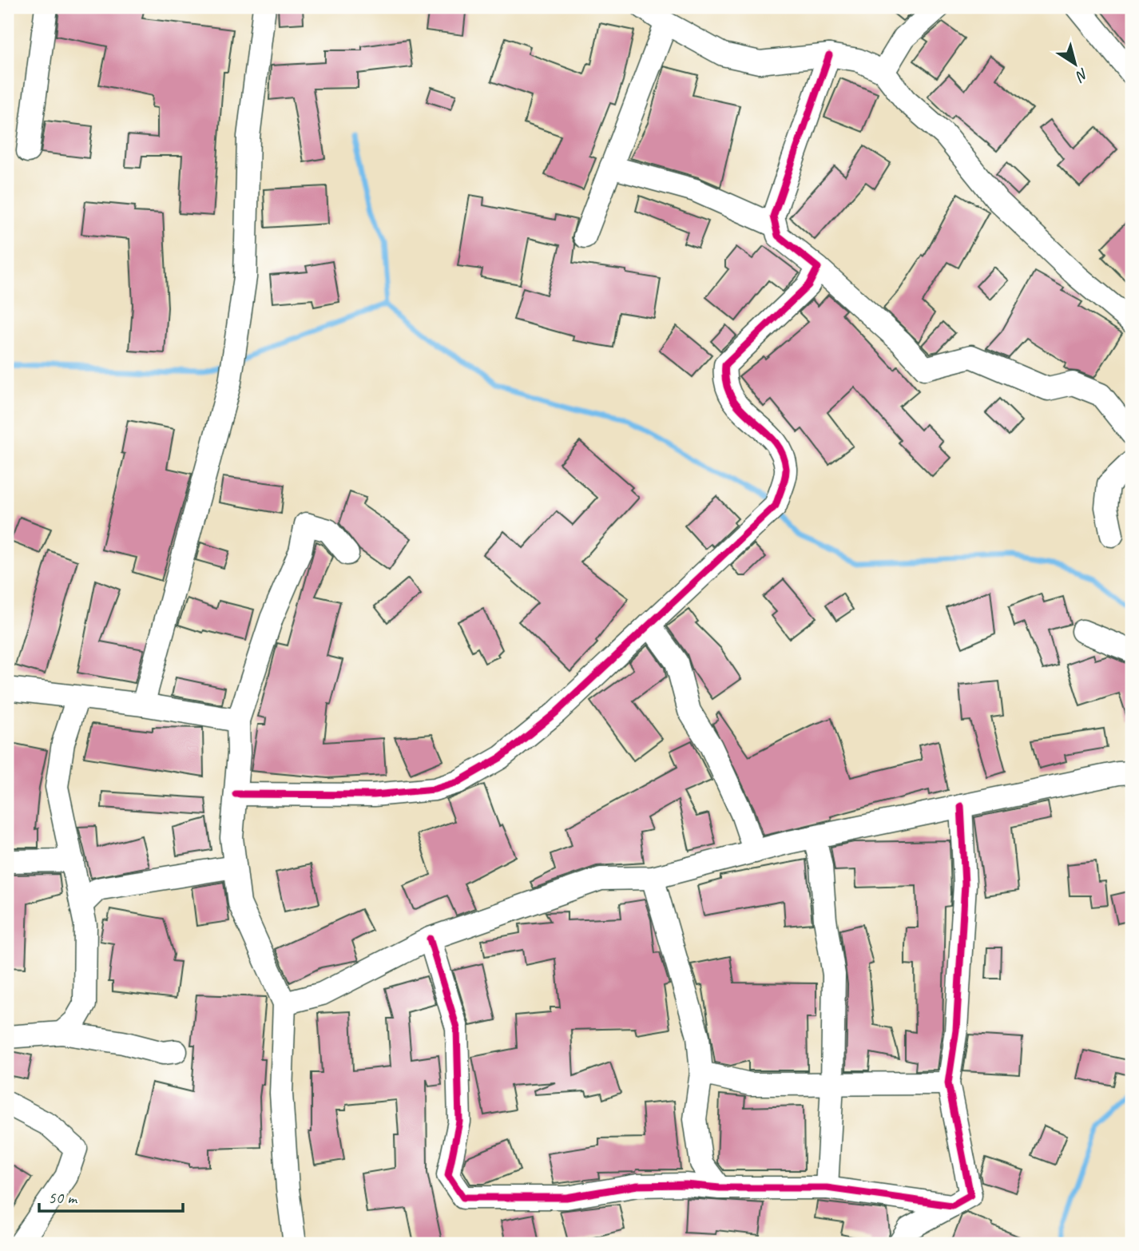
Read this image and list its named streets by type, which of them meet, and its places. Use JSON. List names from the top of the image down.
{
  "scale_bar": "50 m",
  "north": "bottom right"
}
